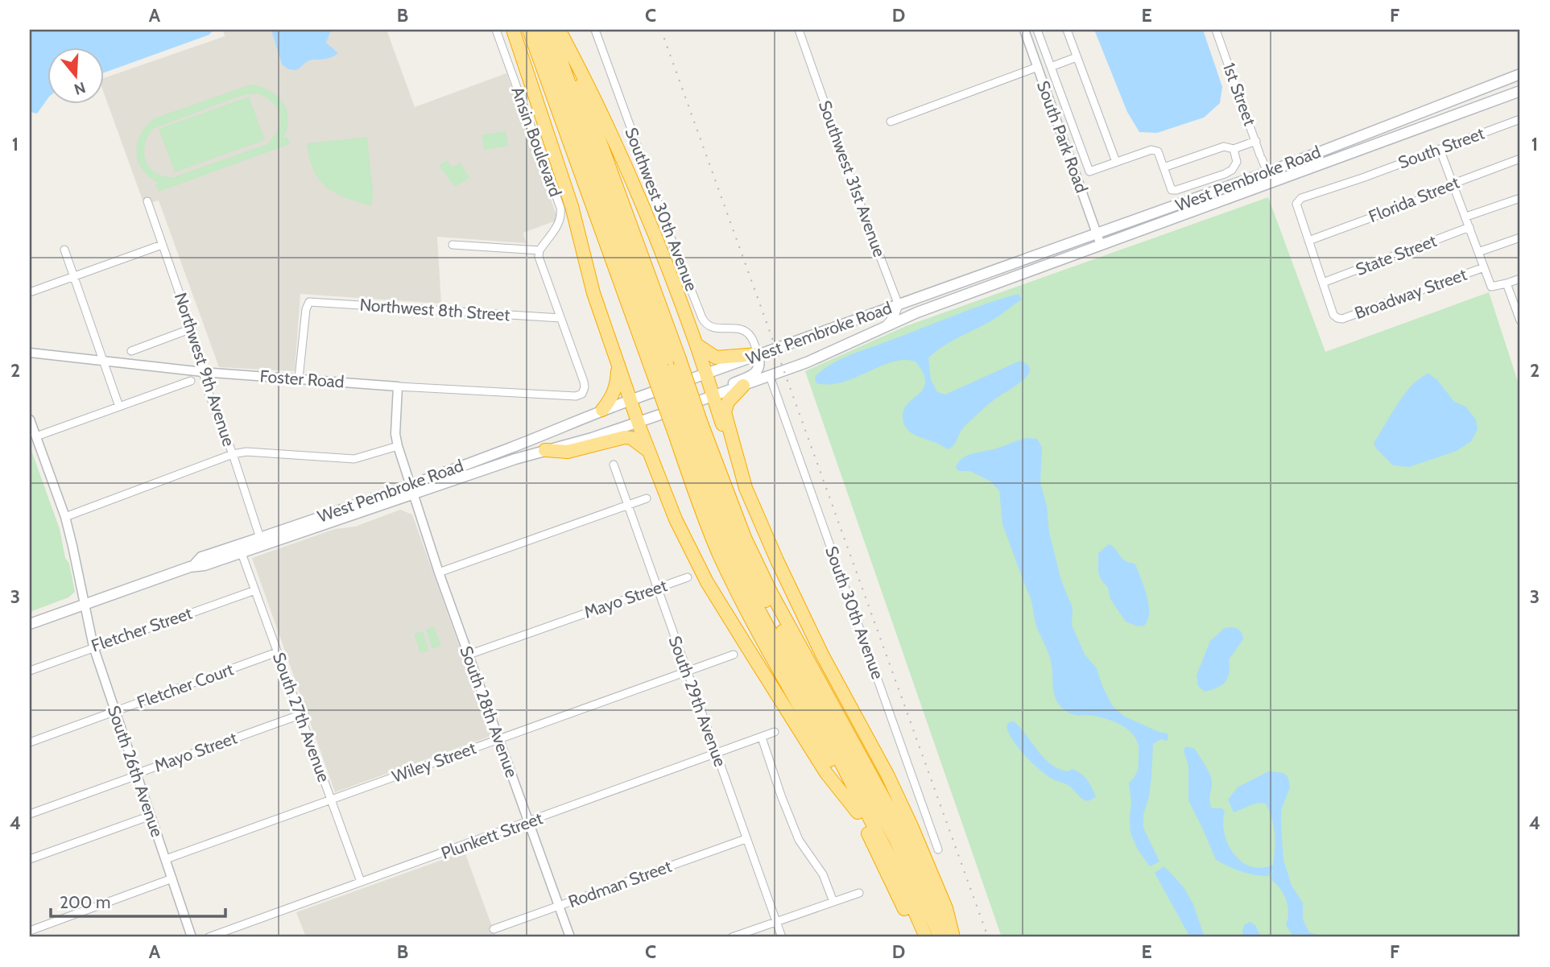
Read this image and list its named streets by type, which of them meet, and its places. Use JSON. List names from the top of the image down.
{
  "streets": {
    "main road": ["West Pembroke Road"],
    "street": [
      "1st Street",
      "South Park Road",
      "Ansin Boulevard",
      "South Street",
      "Southwest 31st Avenue",
      "Florida Street",
      "Southwest 30th Avenue",
      "State Street",
      "Broadway Street",
      "Northwest 8th Street",
      "Northwest 9th Avenue",
      "Foster Road",
      "Mayo Street",
      "South 30th Avenue",
      "Fletcher Street",
      "Fletcher Court",
      "South 29th Avenue",
      "South 28th Avenue",
      "South 27th Avenue",
      "Wiley Street",
      "South 26th Avenue",
      "Plunkett Street",
      "Rodman Street"
    ]
  },
  "crossings": [
    ["1st Street", "West Pembroke Road"],
    ["South Park Road", "West Pembroke Road"],
    ["South Street", "Florida Street"],
    ["Southwest 31st Avenue", "West Pembroke Road"],
    ["West Pembroke Road", "Southwest 30th Avenue"],
    ["West Pembroke Road", "Northwest 9th Avenue"],
    ["West Pembroke Road", "South 30th Avenue"],
    ["West Pembroke Road", "South 28th Avenue"],
    ["West Pembroke Road", "South 27th Avenue"],
    ["West Pembroke Road", "South 26th Avenue"],
    ["State Street", "Broadway Street"],
    ["Northwest 8th Street", "Foster Road"],
    ["Northwest 9th Avenue", "Foster Road"],
    ["Foster Road", "South 28th Avenue"],
    ["Mayo Street", "South 29th Avenue"],
    ["Mayo Street", "South 28th Avenue"],
    ["Mayo Street", "South 27th Avenue"],
    ["Mayo Street", "South 26th Avenue"],
    ["Fletcher Street", "South 27th Avenue"],
    ["Fletcher Street", "South 26th Avenue"],
    ["Fletcher Court", "South 27th Avenue"],
    ["Fletcher Court", "South 26th Avenue"],
    ["South 29th Avenue", "Wiley Street"],
    ["South 29th Avenue", "Plunkett Street"],
    ["South 29th Avenue", "Rodman Street"],
    ["South 28th Avenue", "Wiley Street"],
    ["South 28th Avenue", "Plunkett Street"],
    ["South 28th Avenue", "Rodman Street"],
    ["South 27th Avenue", "Wiley Street"],
    ["South 27th Avenue", "Plunkett Street"],
    ["Wiley Street", "South 26th Avenue"]
  ],
  "scale_bar": "200 m",
  "north": "bottom",
  "grid": {
    "columns": [
      "A",
      "B",
      "C",
      "D",
      "E",
      "F"
    ],
    "rows": [
      "1",
      "2",
      "3",
      "4"
    ]
  }
}
